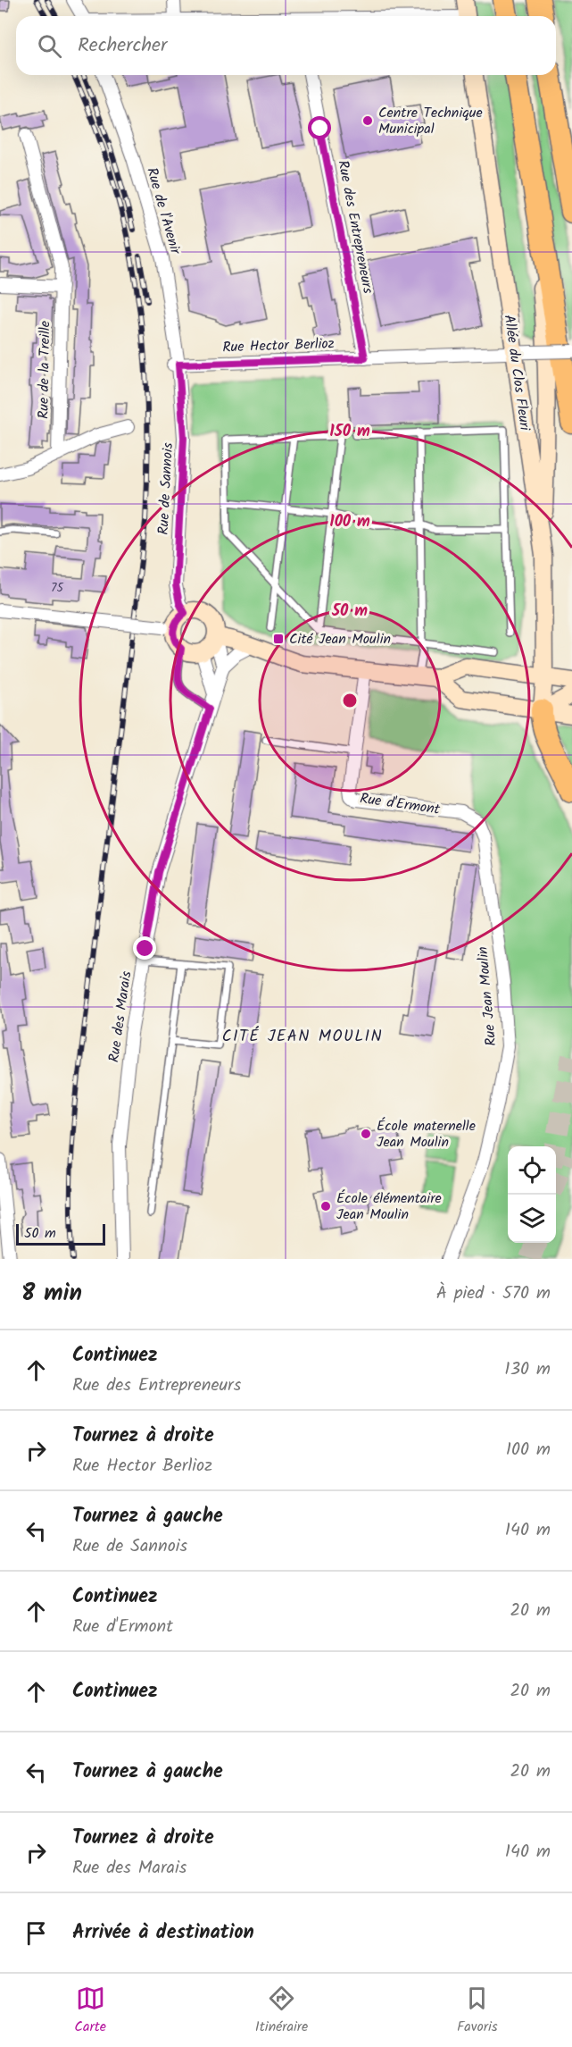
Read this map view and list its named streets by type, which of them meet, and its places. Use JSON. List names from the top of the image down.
{
  "streets": {
    "street": [
      "Rue de l'Avenir",
      "Rue des Entrepreneurs",
      "Rue Hector Berlioz",
      "Rue de la Treille",
      "Allée du Clos Fleuri",
      "Rue de Sannois",
      "Rue d'Ermont",
      "Rue Jean Moulin",
      "Rue des Marais"
    ]
  },
  "crossings": [
    ["Rue de l'Avenir", "Rue Hector Berlioz"],
    ["Rue de l'Avenir", "Rue de Sannois"],
    ["Rue des Entrepreneurs", "Rue Hector Berlioz"],
    ["Rue Hector Berlioz", "Allée du Clos Fleuri"],
    ["Rue Hector Berlioz", "Rue de Sannois"],
    ["Rue de Sannois", "Rue des Marais"],
    ["Rue d'Ermont", "Rue Jean Moulin"]
  ],
  "districts": ["CITÉ JEAN MOULIN"],
  "places": {
    "other": ["Centre Technique Municipal", "École maternelle Jean Moulin", "École élémentaire Jean Moulin"],
    "transit": ["Cité Jean Moulin"]
  },
  "house_numbers": ["75"],
  "scale_bar": "50 m",
  "page": {
    "search": "Rechercher",
    "scale": "50 m",
    "heading": ["8 min", "À pied · 570 m"],
    "list": [
      ["Continuez", "Rue des Entrepreneurs", "130 m"],
      ["Tournez à droite", "Rue Hector Berlioz", "100 m"],
      ["Tournez à gauche", "Rue de Sannois", "140 m"],
      ["Continuez", "Rue d'Ermont", "20 m"],
      ["Continuez", "20 m"],
      ["Tournez à gauche", "20 m"],
      ["Tournez à droite", "Rue des Marais", "140 m"],
      "Arrivée à destination"
    ],
    "nav": ["Carte", "Itinéraire", "Favoris"]
  },
  "rings": ["150 m", "100 m", "50 m"]
}
